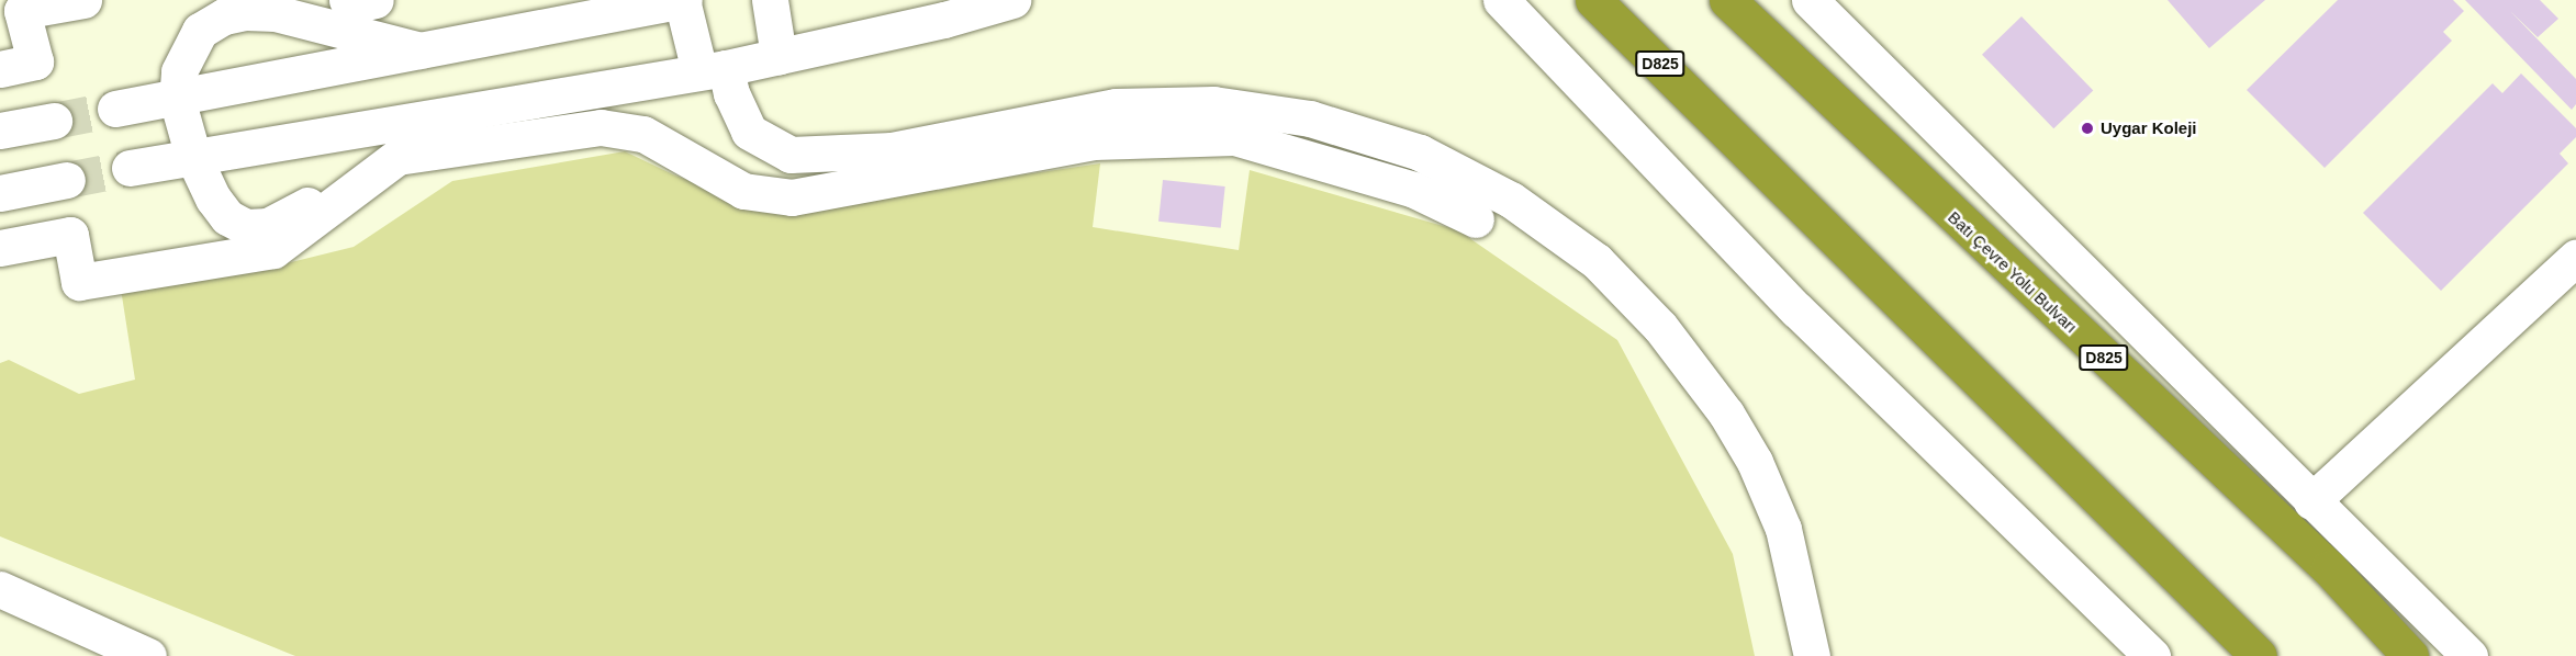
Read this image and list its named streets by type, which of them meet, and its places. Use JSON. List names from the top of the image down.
{
  "streets": {
    "highway": ["D825", "Batı Çevre Yolu Bulvarı"]
  },
  "places": ["Uygar Koleji"]
}
